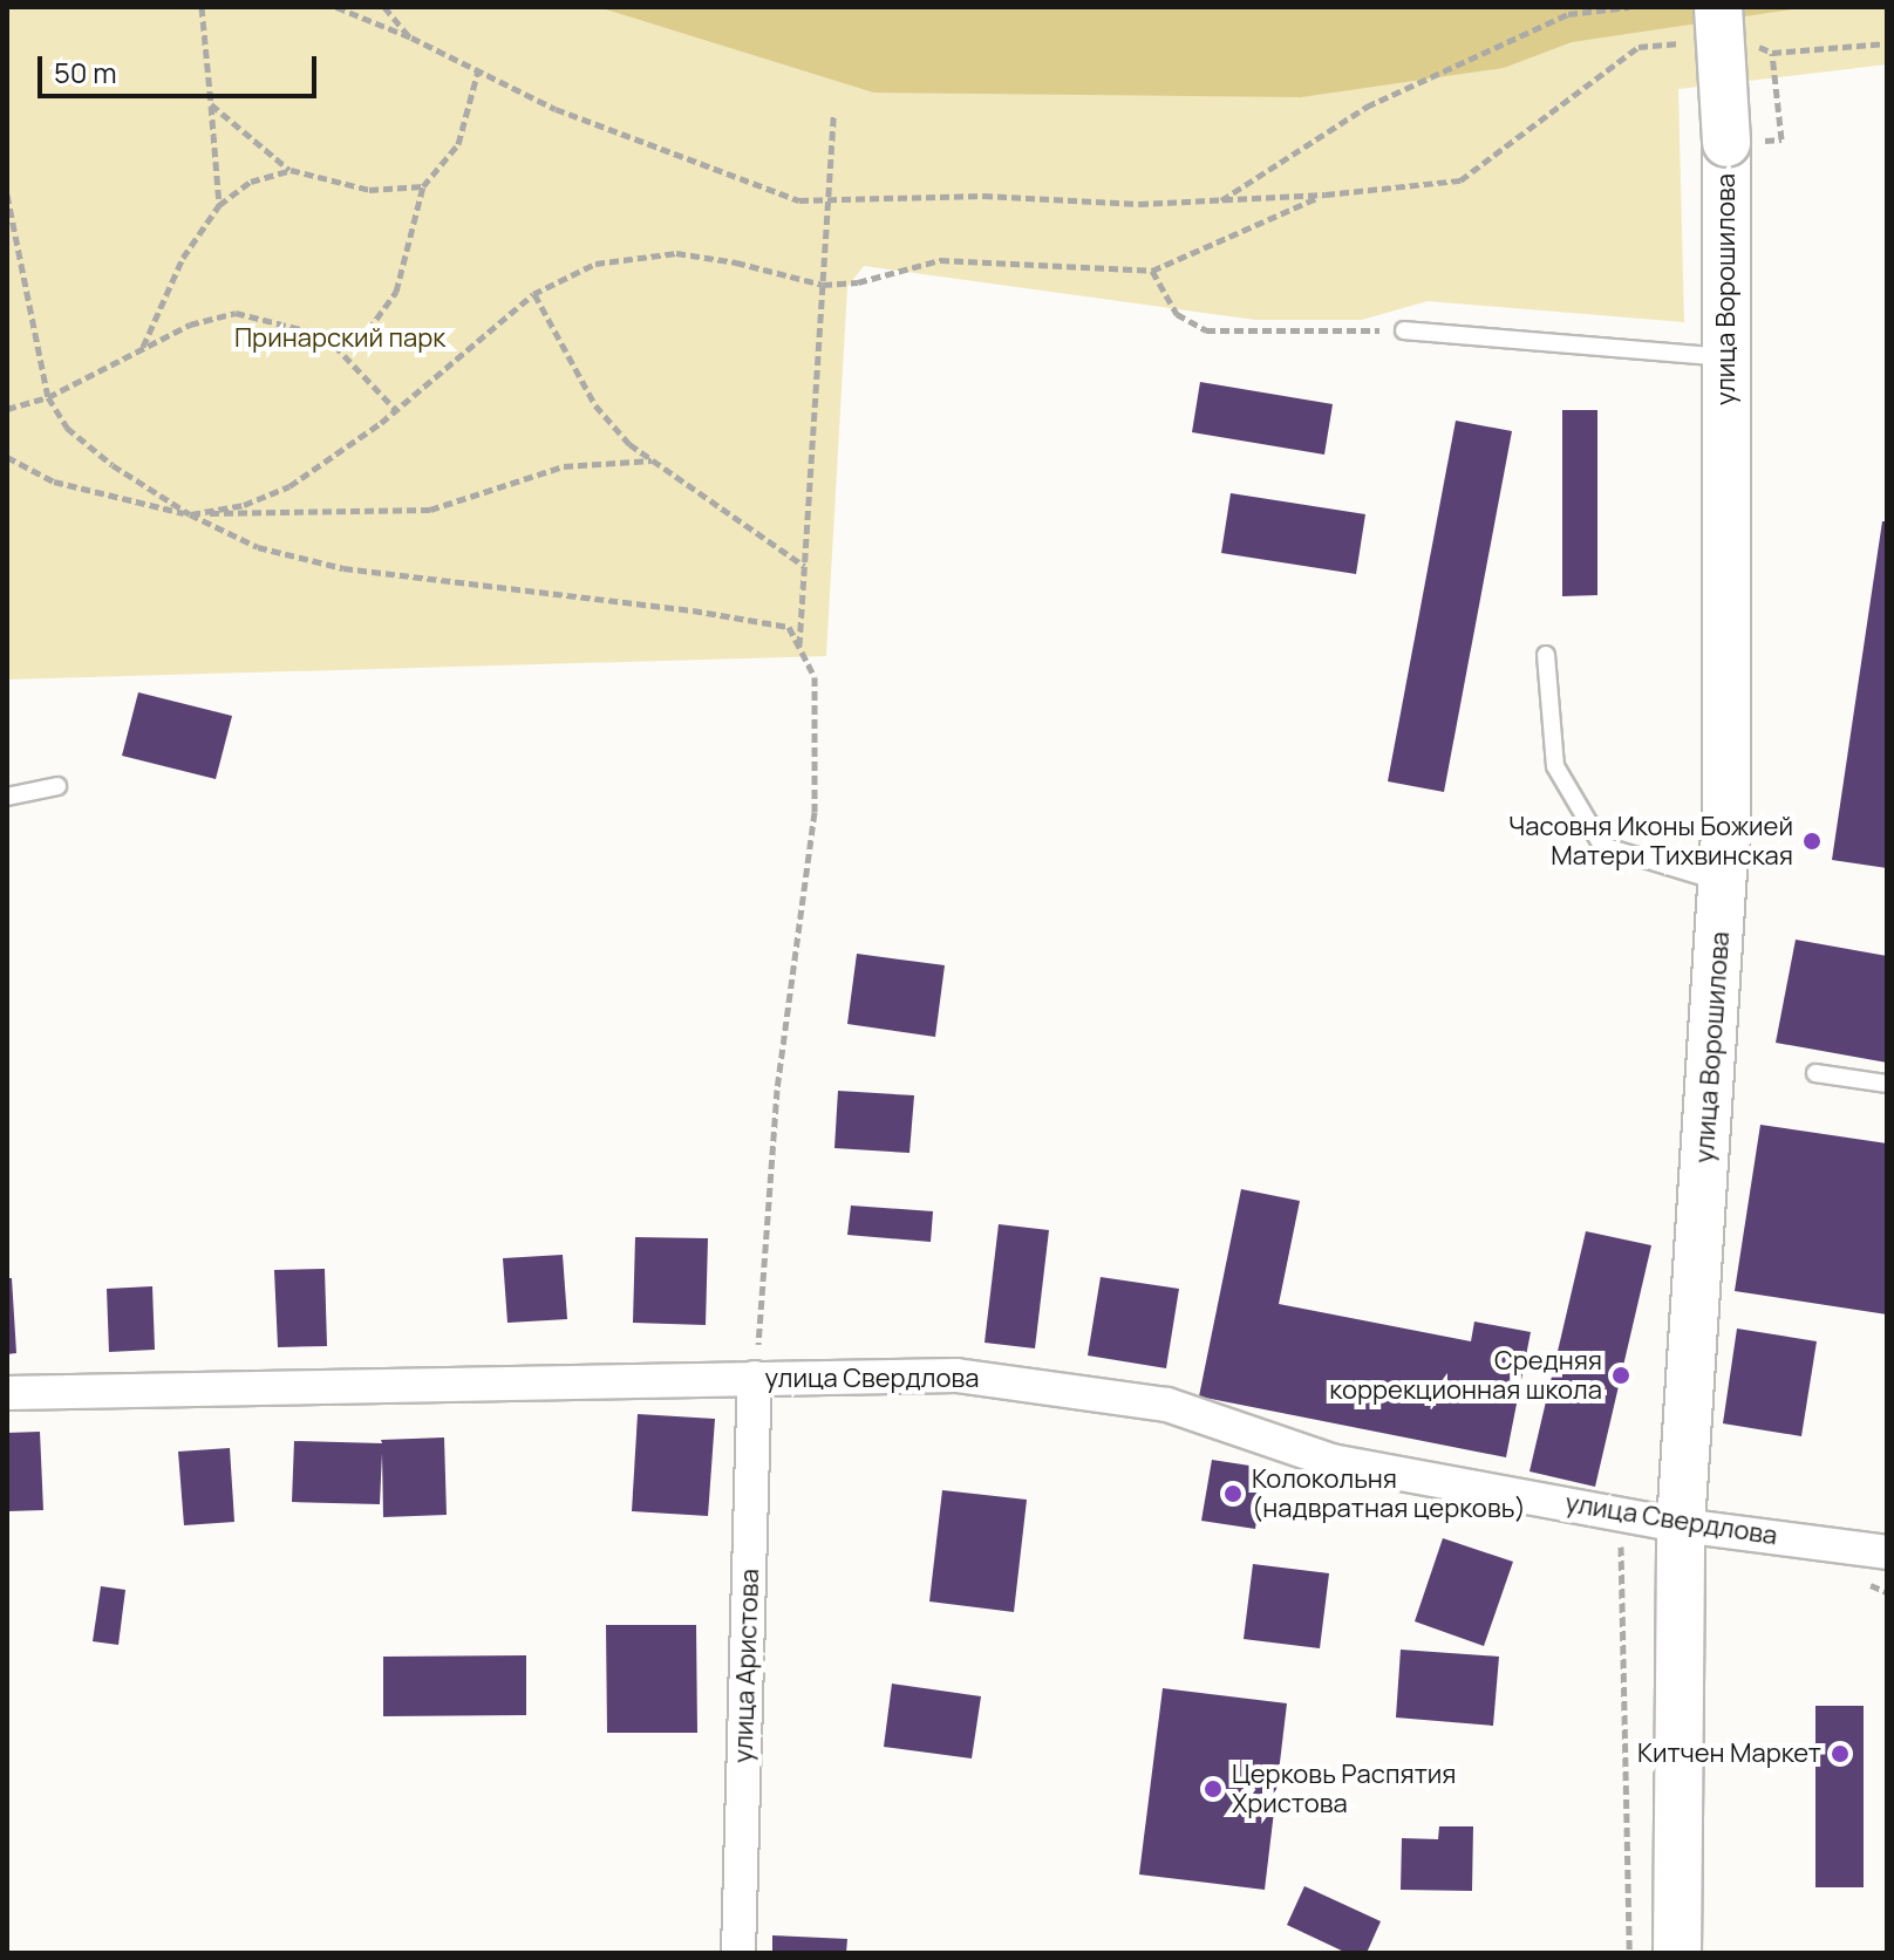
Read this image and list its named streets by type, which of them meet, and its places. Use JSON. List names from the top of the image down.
{
  "streets": {
    "main road": ["улица Ворошилова"],
    "street": ["улица Свердлова", "улица Аристова"]
  },
  "crossings": [
    ["улица Ворошилова", "улица Свердлова"],
    ["улица Свердлова", "улица Аристова"]
  ],
  "parks": ["Принарский парк"],
  "places": [
    "Часовня Иконы Божией Матери Тихвинская",
    "Средняя коррекционная школа",
    "Колокольня (надвратная церковь)",
    "Китчен Маркет",
    "Церковь Распятия Христова"
  ],
  "scale_bar": "50 m"
}
